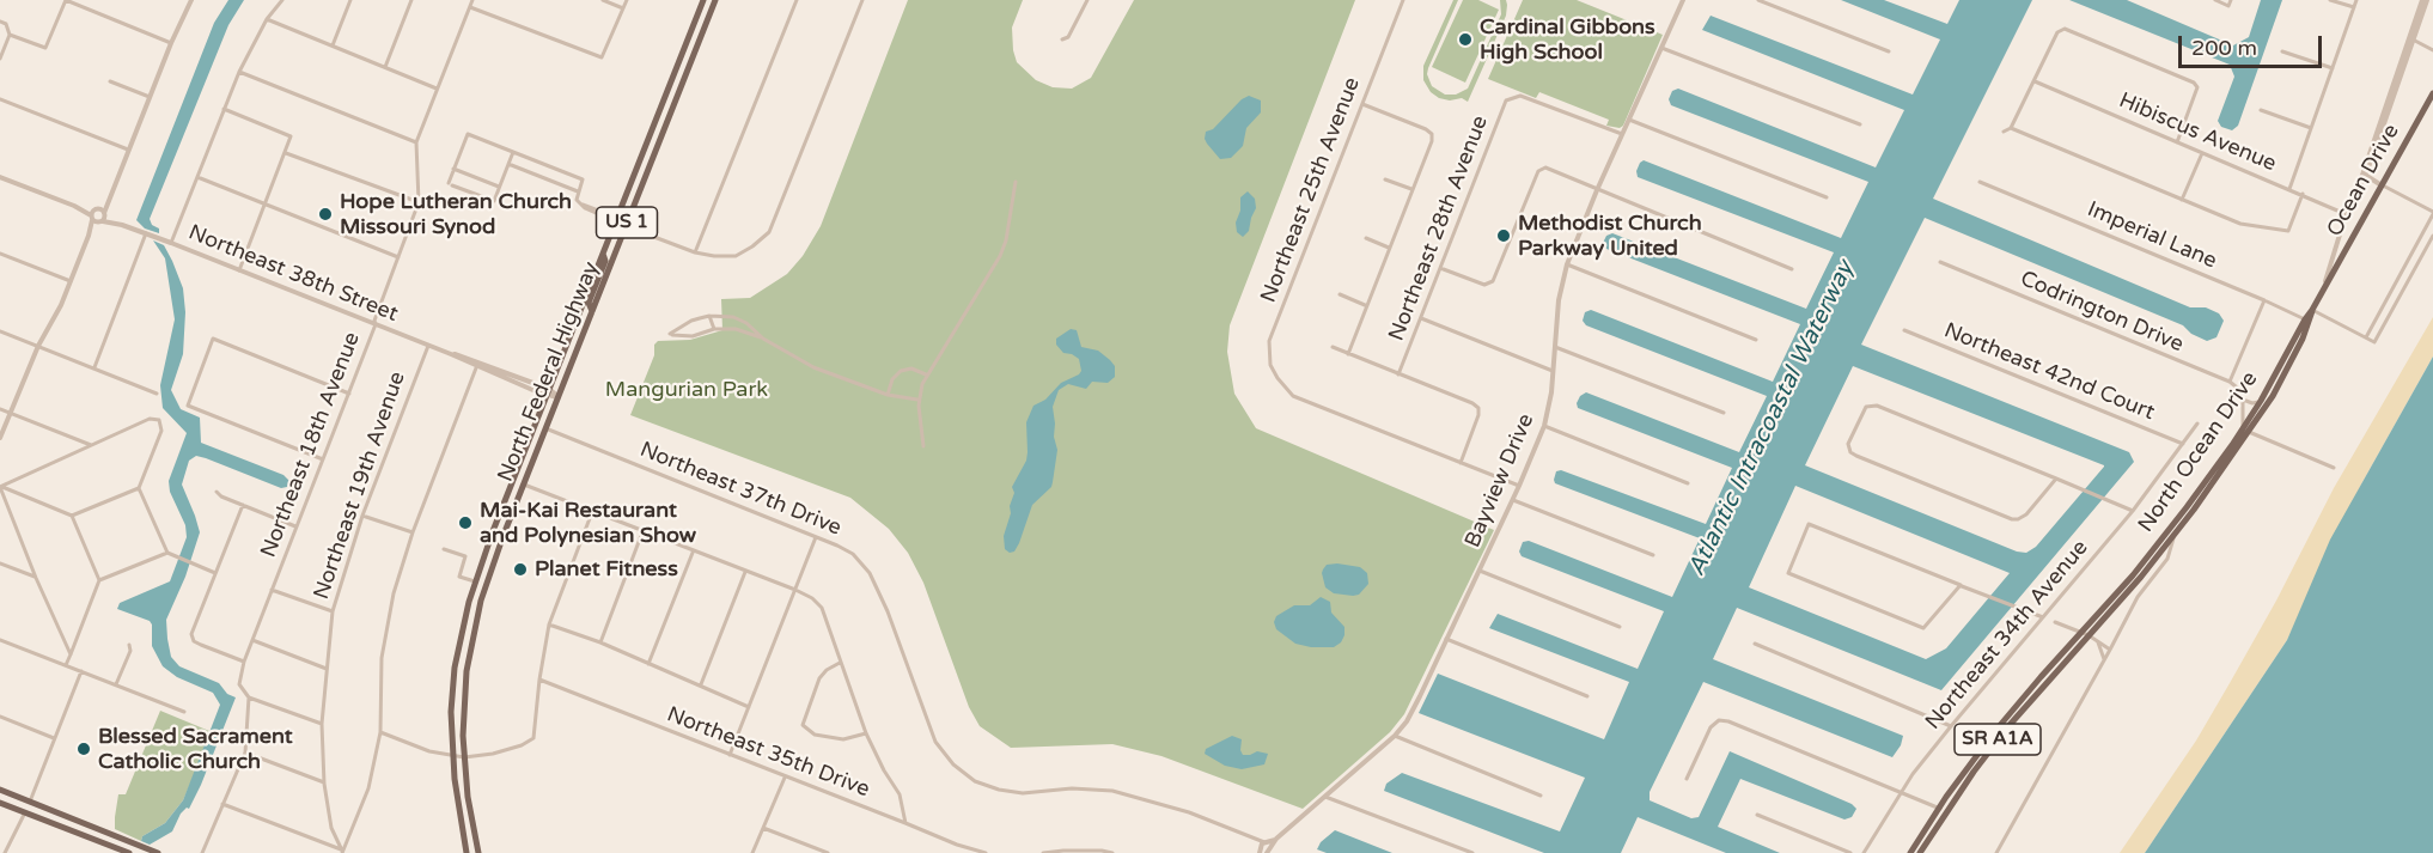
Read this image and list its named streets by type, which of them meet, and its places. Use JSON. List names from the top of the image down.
{
  "streets": {
    "main road": [
      "Ocean Drive",
      "US 1",
      "North Federal Highway",
      "North Ocean Drive",
      "SR A1A"
    ],
    "street": [
      "Hibiscus Avenue",
      "Northeast 25th Avenue",
      "Northeast 28th Avenue",
      "Imperial Lane",
      "Northeast 38th Street",
      "Codrington Drive",
      "Northeast 42nd Court",
      "Northeast 18th Avenue",
      "Bayview Drive",
      "Northeast 19th Avenue",
      "Northeast 37th Drive",
      "Northeast 34th Avenue",
      "Northeast 35th Drive"
    ]
  },
  "crossings": [
    ["Ocean Drive", "North Ocean Drive"],
    ["Northeast 28th Avenue", "Bayview Drive"],
    ["Imperial Lane", "North Ocean Drive"],
    ["Northeast 38th Street", "North Federal Highway"],
    ["Northeast 38th Street", "Northeast 18th Avenue"],
    ["Northeast 38th Street", "Northeast 19th Avenue"],
    ["North Federal Highway", "Northeast 37th Drive"],
    ["Northeast 42nd Court", "Northeast 34th Avenue"],
    ["North Ocean Drive", "SR A1A"],
    ["Bayview Drive", "Northeast 37th Drive"]
  ],
  "water": ["Atlantic Intracoastal Waterway"],
  "parks": ["Mangurian Park"],
  "places": [
    "Cardinal Gibbons High School",
    "Hope Lutheran Church Missouri Synod",
    "Methodist Church Parkway United",
    "Mai-Kai Restaurant and Polynesian Show",
    "Planet Fitness",
    "Blessed Sacrament Catholic Church"
  ],
  "scale_bar": "200 m"
}
